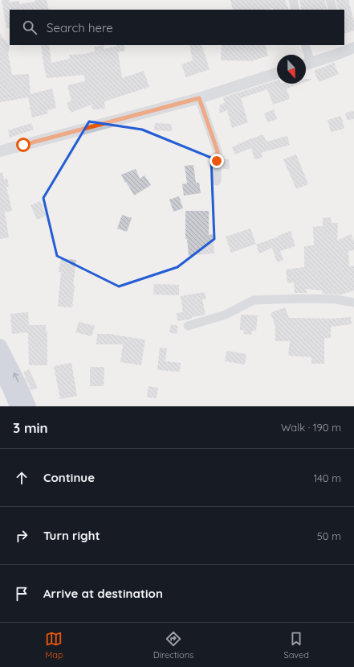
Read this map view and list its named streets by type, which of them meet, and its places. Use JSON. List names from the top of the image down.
{
  "north": "bottom",
  "page": {
    "search": "Search here",
    "heading": ["3 min", "Walk · 190 m"],
    "list": [
      ["Continue", "140 m"],
      ["Turn right", "50 m"],
      "Arrive at destination"
    ],
    "nav": ["Map", "Directions", "Saved"]
  }
}
